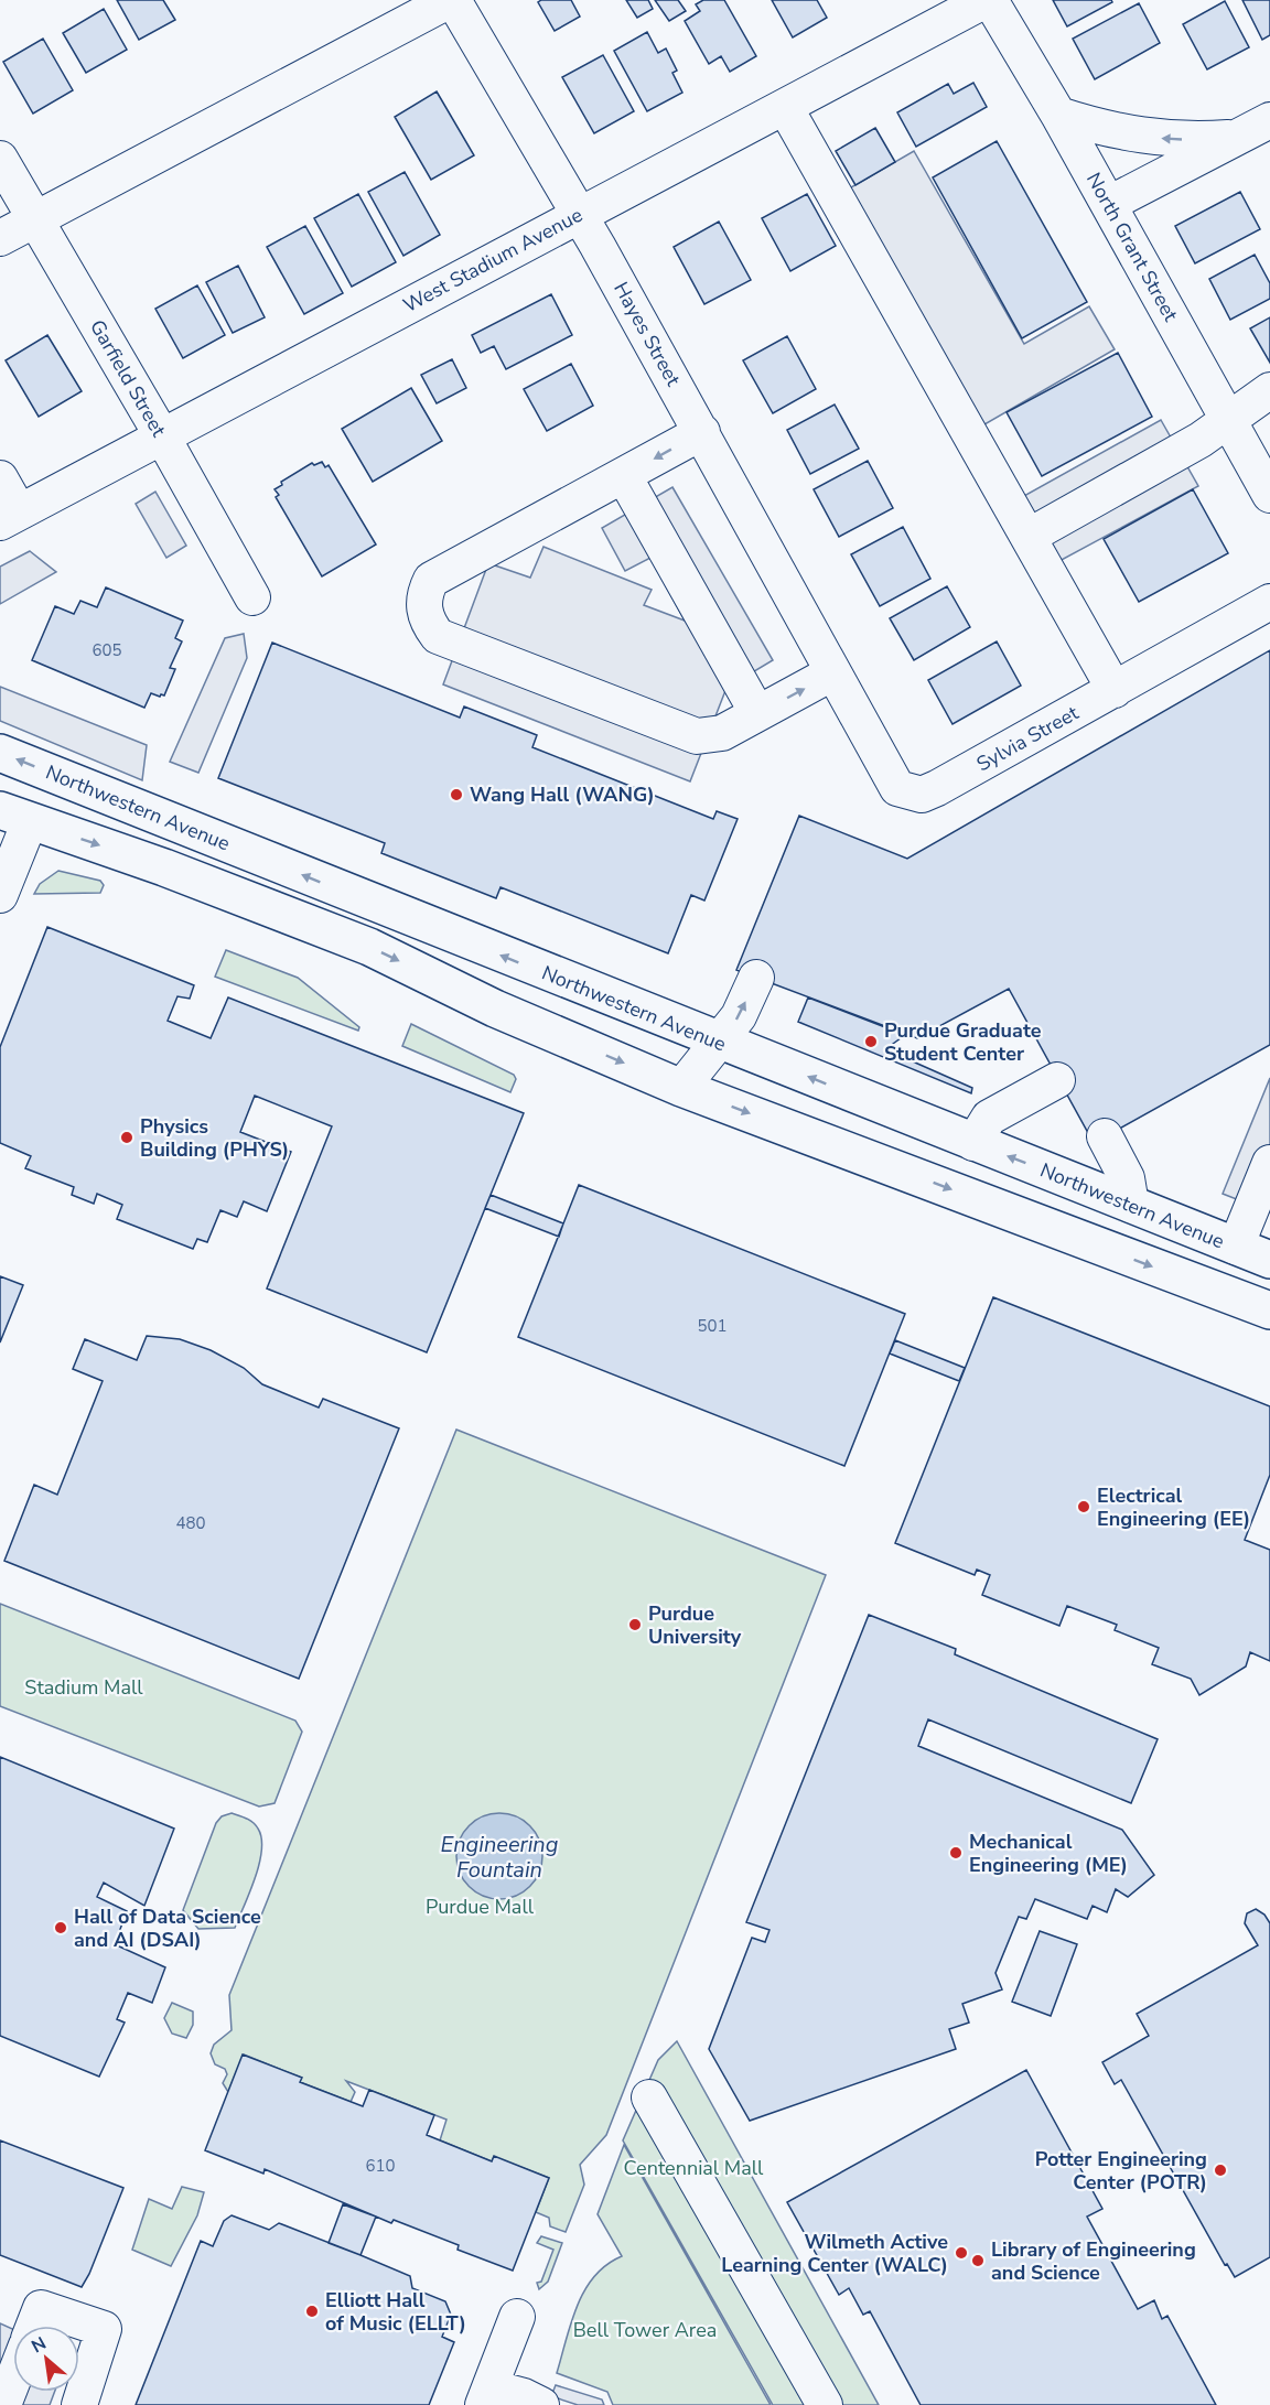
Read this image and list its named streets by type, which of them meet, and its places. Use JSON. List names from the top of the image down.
{
  "streets": {
    "main road": ["Northwestern Avenue"],
    "street": [
      "North Grant Street",
      "West Stadium Avenue",
      "Hayes Street",
      "Garfield Street",
      "Sylvia Street"
    ]
  },
  "crossings": [
    ["North Grant Street", "West Stadium Avenue"],
    ["West Stadium Avenue", "Hayes Street"],
    ["West Stadium Avenue", "Garfield Street"],
    ["Hayes Street", "Sylvia Street"]
  ],
  "water": ["Engineering Fountain"],
  "parks": [
    "Stadium Mall",
    "Purdue Mall",
    "Centennial Mall",
    "Bell Tower Area"
  ],
  "places": [
    "Wang Hall (WANG)",
    "Purdue Graduate Student Center",
    "Physics Building (PHYS)",
    "Electrical Engineering (EE)",
    "Purdue University",
    "Mechanical Engineering (ME)",
    "Hall of Data Science and AI (DSAI)",
    "Potter Engineering Center (POTR)",
    "Wilmeth Active Learning Center (WALC)",
    "Library of Engineering and Science",
    "Elliott Hall of Music (ELLT)"
  ],
  "house_numbers": [
    "605",
    "501",
    "480",
    "610"
  ],
  "north": "top left"
}
